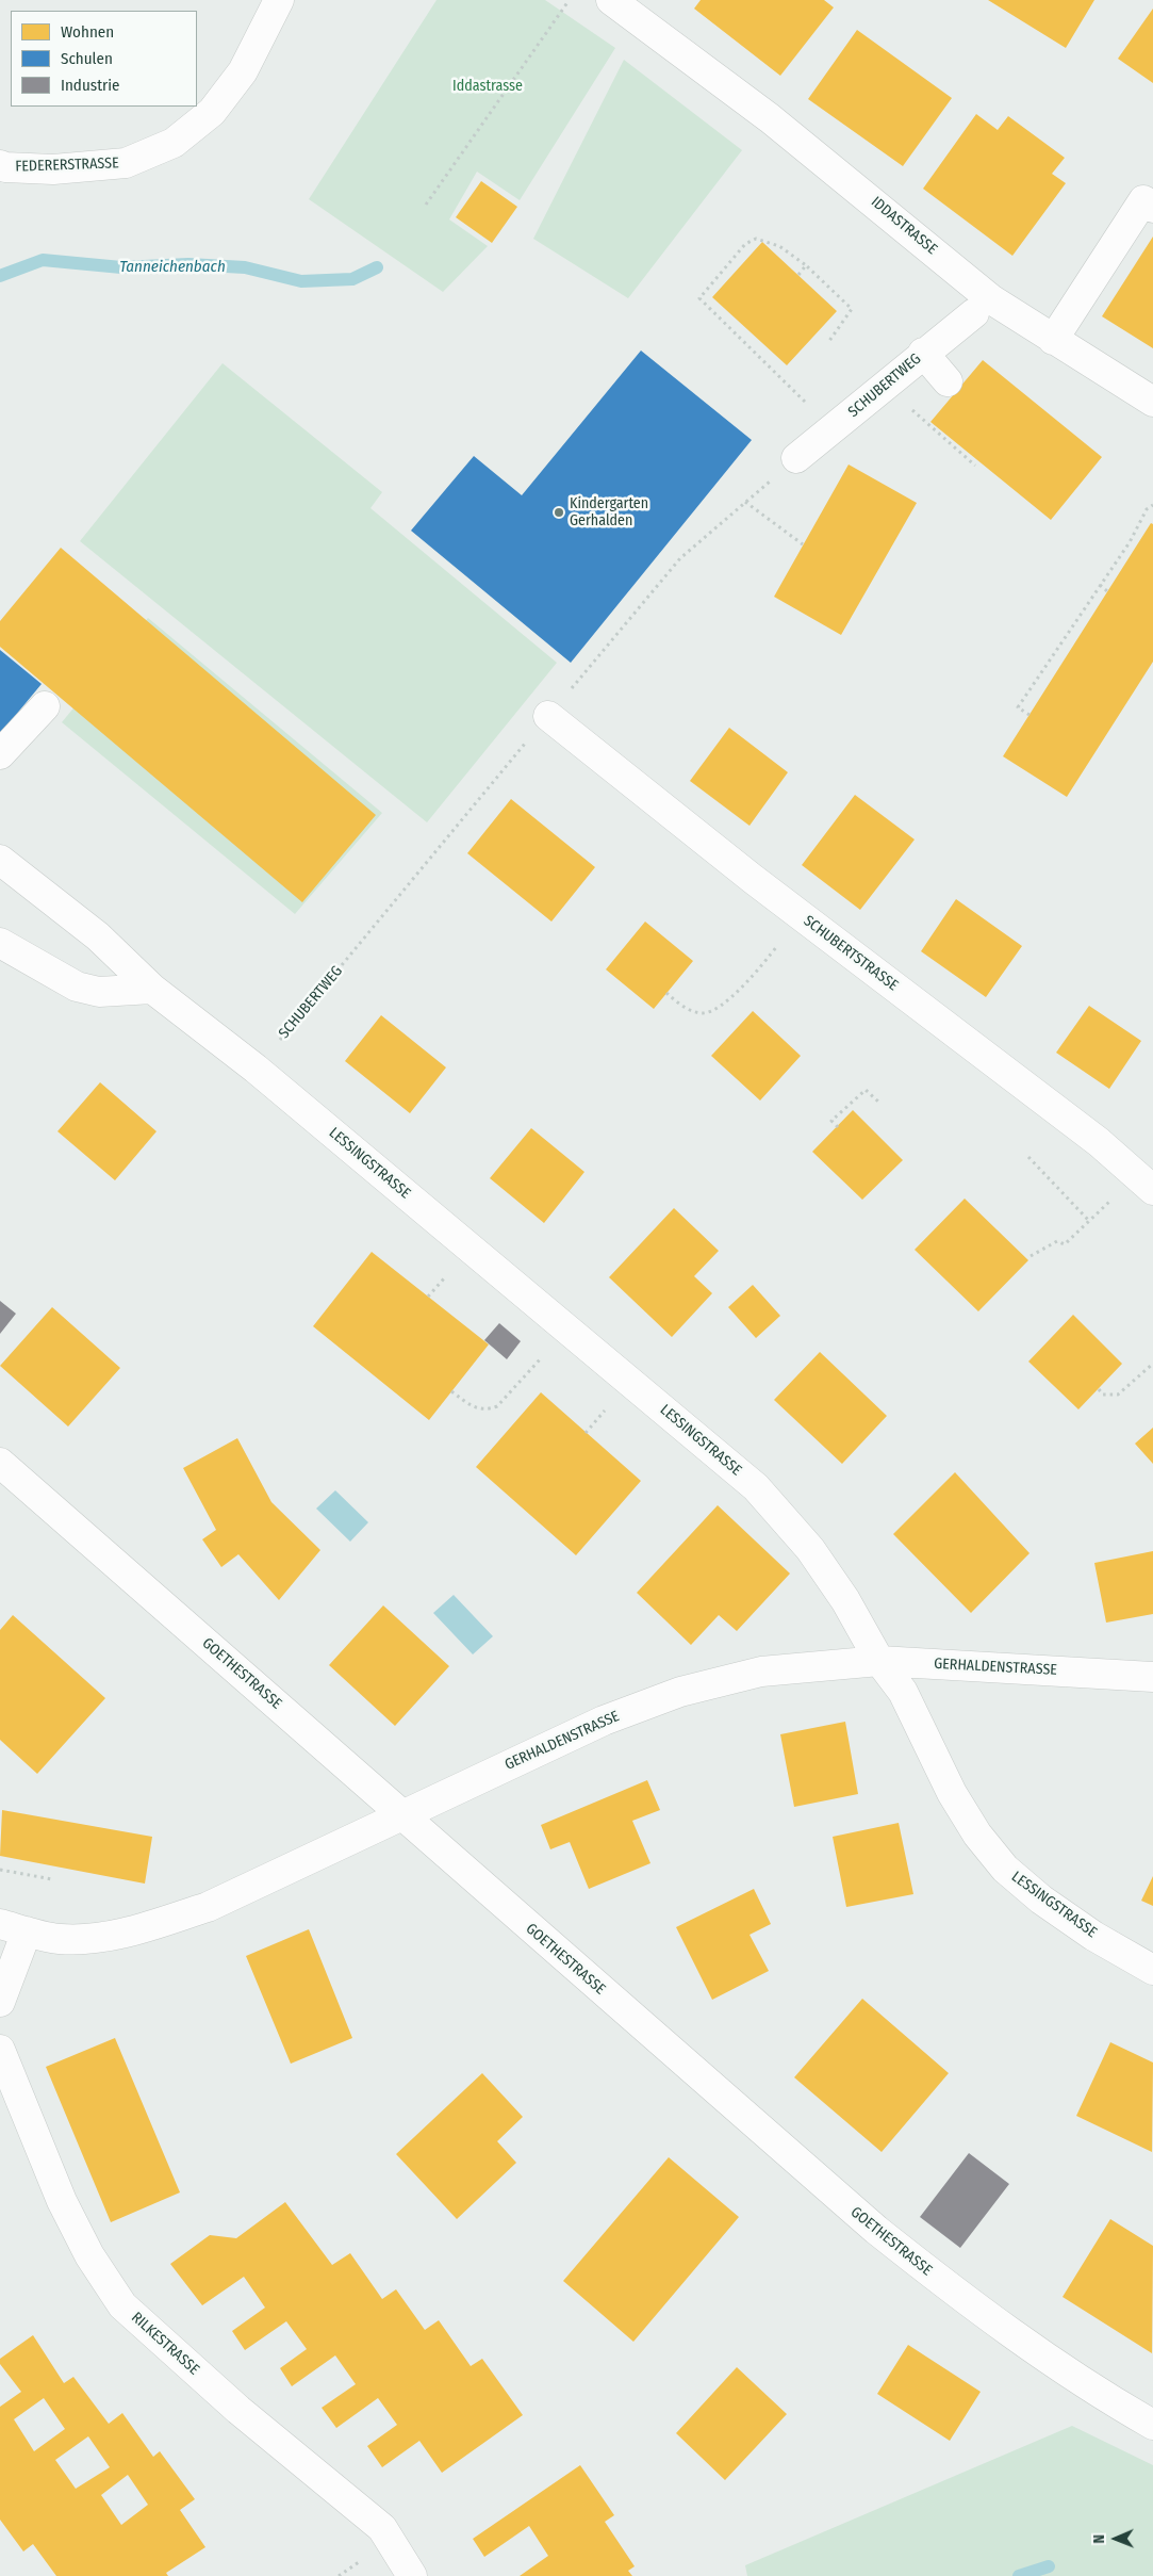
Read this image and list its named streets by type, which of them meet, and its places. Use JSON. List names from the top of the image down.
{
  "streets": {
    "street": [
      "FEDERERSTRASSE",
      "IDDASTRASSE",
      "SCHUBERTWEG",
      "SCHUBERTSTRASSE",
      "LESSINGSTRASSE",
      "GERHALDENSTRASSE",
      "GOETHESTRASSE",
      "RILKESTRASSE"
    ]
  },
  "crossings": [
    ["LESSINGSTRASSE", "GERHALDENSTRASSE"],
    ["GERHALDENSTRASSE", "GOETHESTRASSE"]
  ],
  "water": ["Tanneichenbach"],
  "parks": ["Iddastrasse"],
  "places": ["Kindergarten Gerhalden"],
  "legend": ["Wohnen", "Schulen", "Industrie"],
  "north": "left"
}
